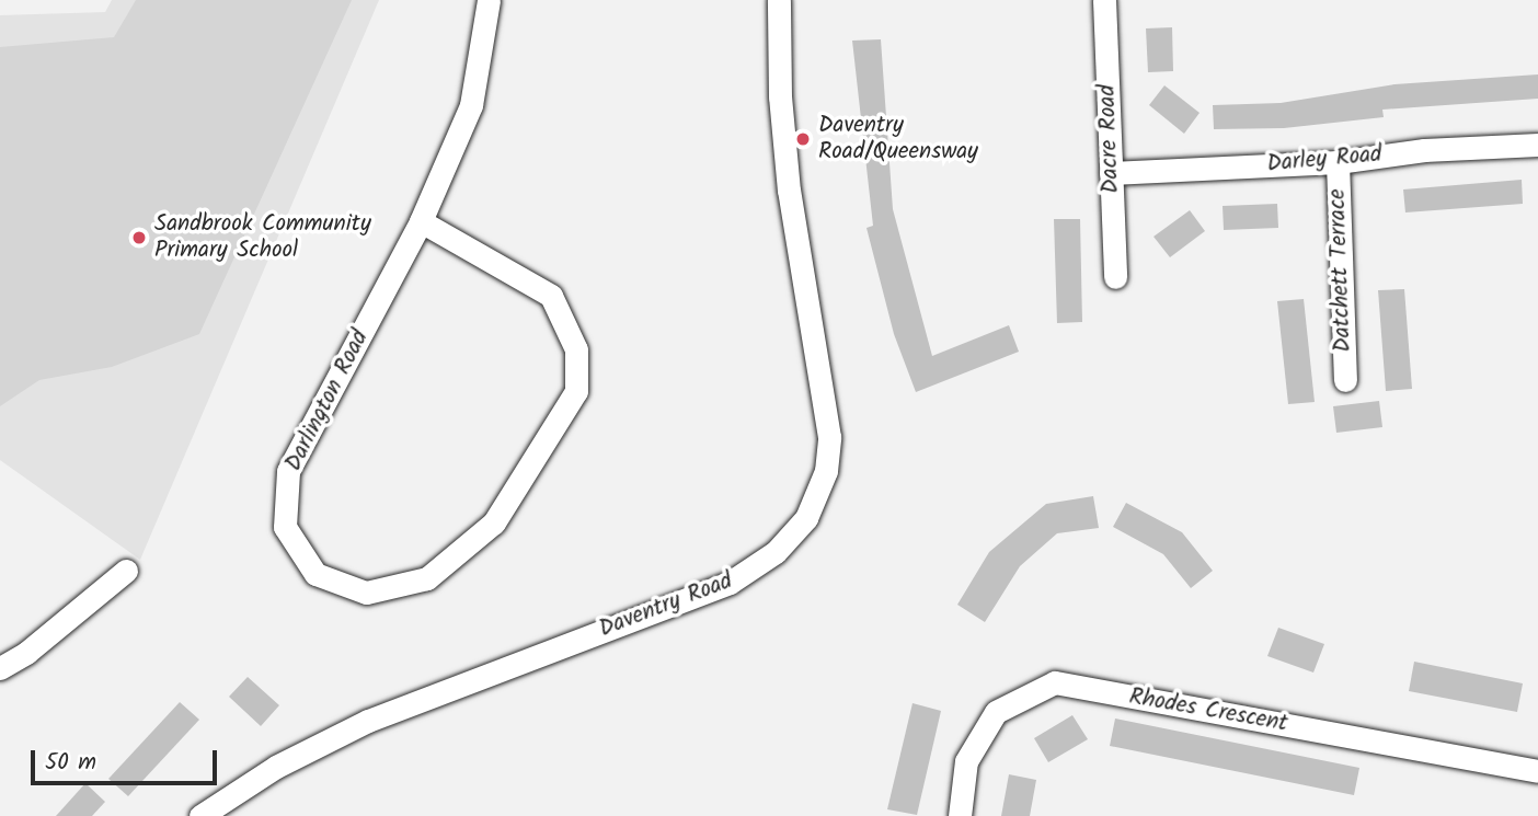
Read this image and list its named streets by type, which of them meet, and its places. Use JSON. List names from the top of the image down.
{
  "streets": {
    "street": [
      "Dacre Road",
      "Darley Road",
      "Datchett Terrace",
      "Darlington Road",
      "Daventry Road",
      "Rhodes Crescent"
    ]
  },
  "crossings": [
    ["Dacre Road", "Darley Road"],
    ["Darley Road", "Datchett Terrace"]
  ],
  "places": ["Daventry Road/Queensway", "Sandbrook Community Primary School"],
  "scale_bar": "50 m"
}
